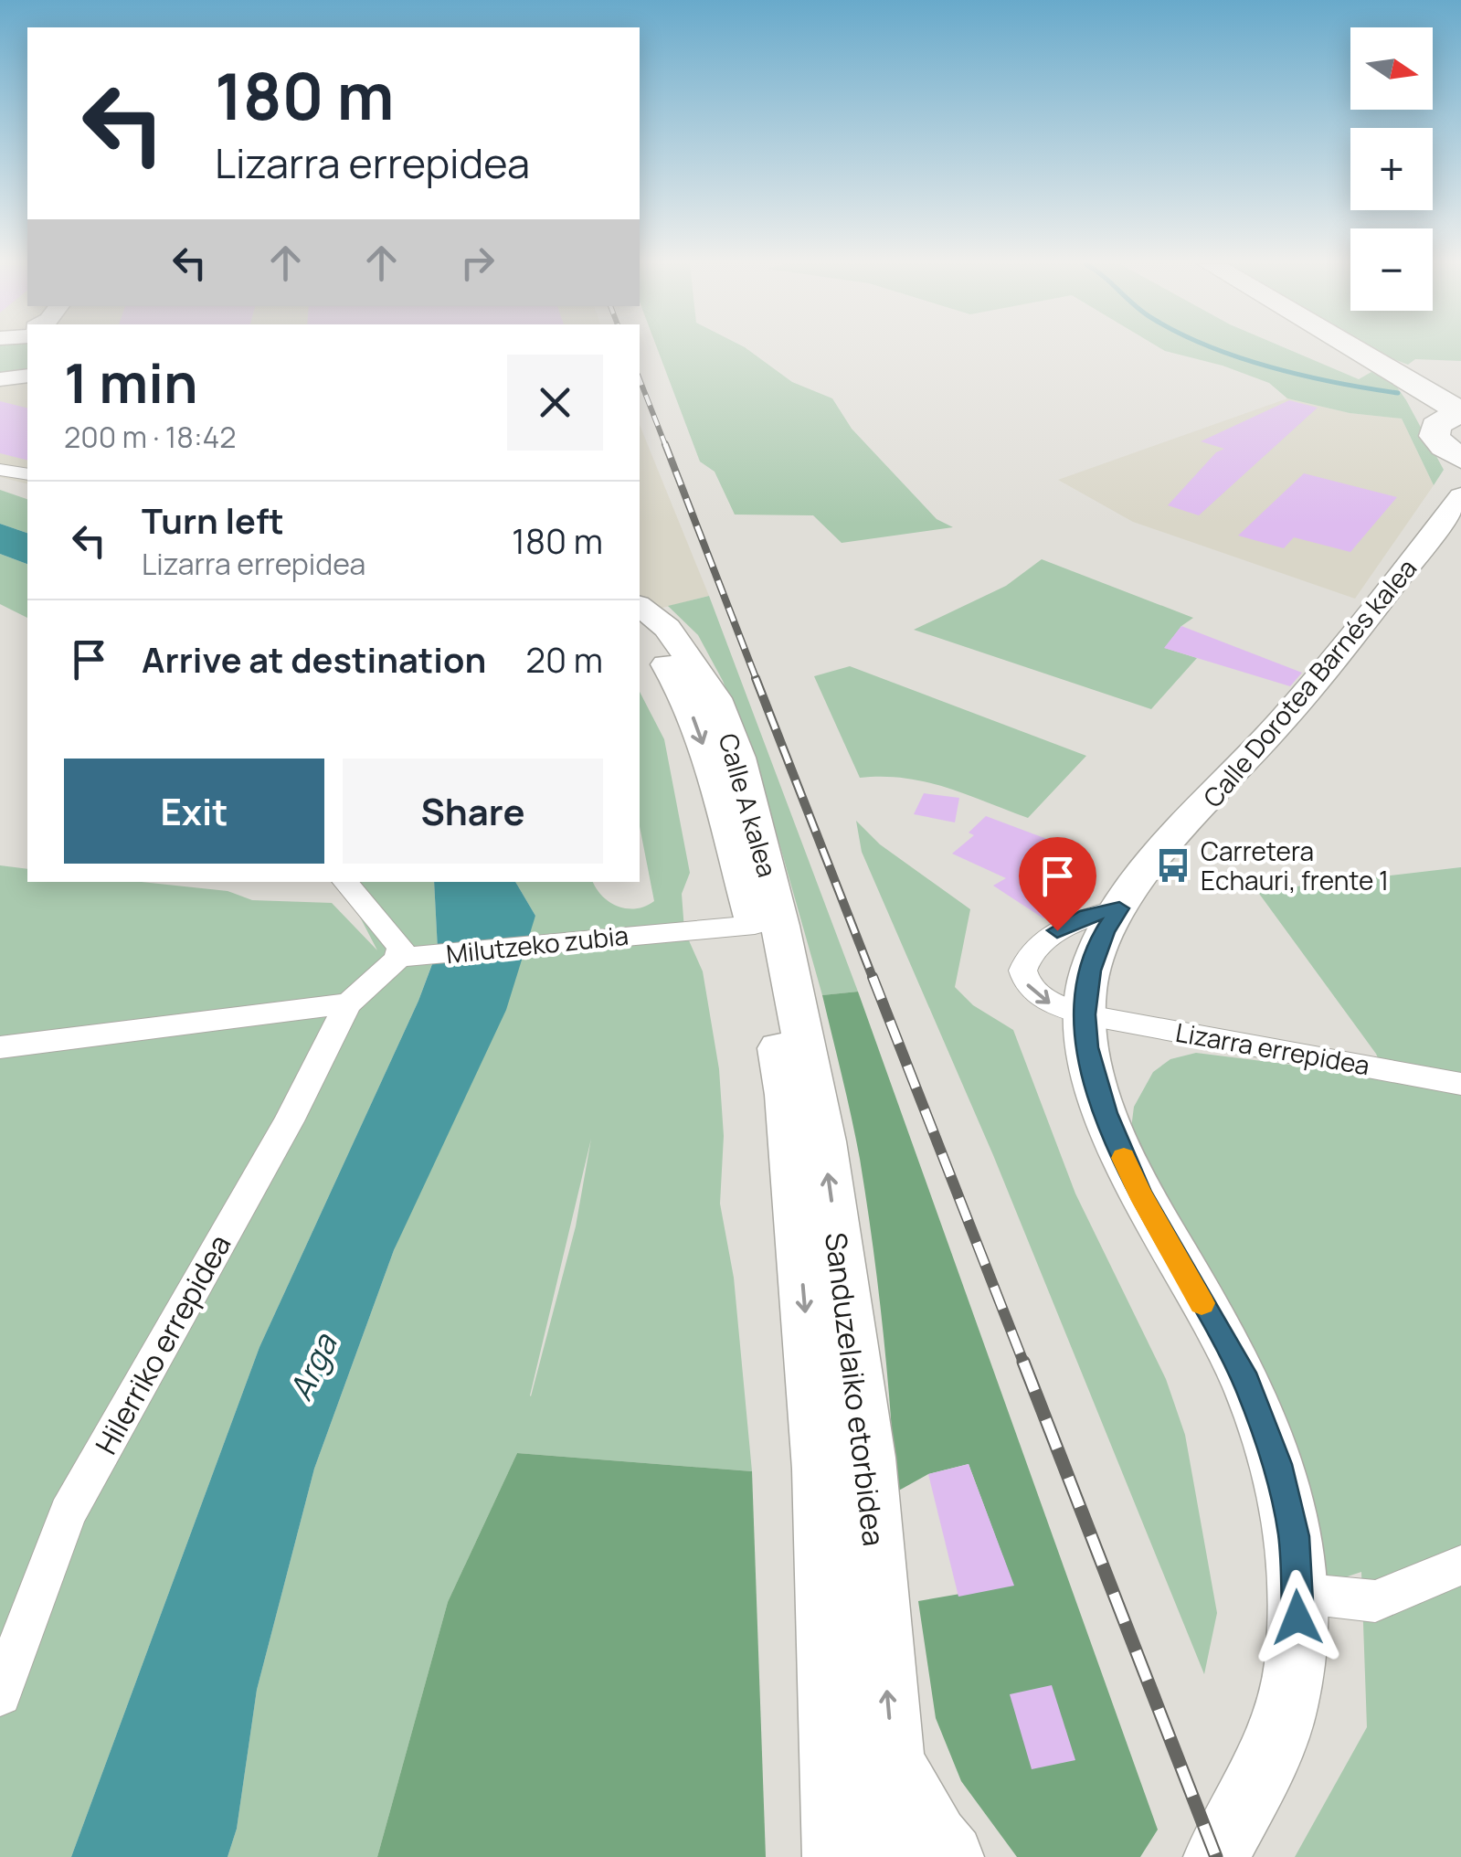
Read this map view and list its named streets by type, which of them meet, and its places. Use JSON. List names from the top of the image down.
{
  "streets": {
    "main road": ["Calle Dorotea Barnés kalea", "Calle A kalea", "Sanduzelaiko etorbidea"],
    "street": ["Milutzeko zubia", "Lizarra errepidea", "Hilerriko errepidea"]
  },
  "crossings": [
    ["Calle Dorotea Barnés kalea", "Lizarra errepidea"],
    ["Calle A kalea", "Milutzeko zubia"],
    ["Calle A kalea", "Sanduzelaiko etorbidea"],
    ["Milutzeko zubia", "Hilerriko errepidea"],
    ["Milutzeko zubia", "Sanduzelaiko etorbidea"]
  ],
  "water": ["Arga"],
  "places": {
    "bus stop": ["Carretera Echauri, frente 1"]
  },
  "north": "right",
  "page": {
    "map_buttons": ["+", "−"],
    "turn": ["180 m", "Lizarra errepidea"],
    "heading": ["1 min", "200 m · 18:42"],
    "list": [
      {
        "name": "Turn left",
        "note": "Lizarra errepidea",
        "value": "180 m"
      },
      {
        "name": "Arrive at destination",
        "value": "20 m"
      }
    ],
    "buttons": ["Exit", "Share"]
  }
}
